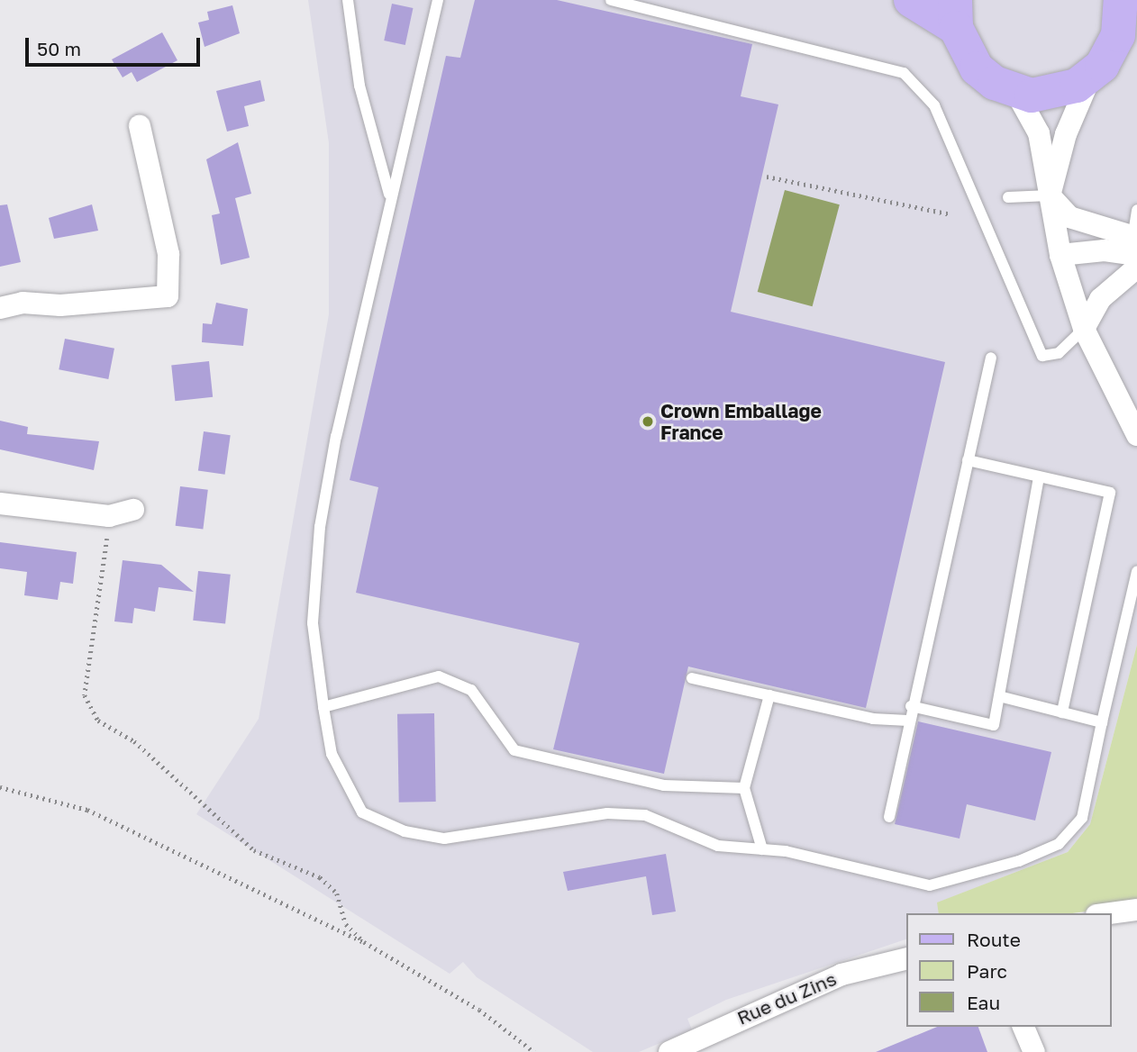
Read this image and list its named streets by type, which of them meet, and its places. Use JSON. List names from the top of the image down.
{
  "streets": {
    "street": ["Rue du Zins"]
  },
  "places": ["Crown Emballage France"],
  "legend": ["Route", "Parc", "Eau"],
  "scale_bar": "50 m"
}
